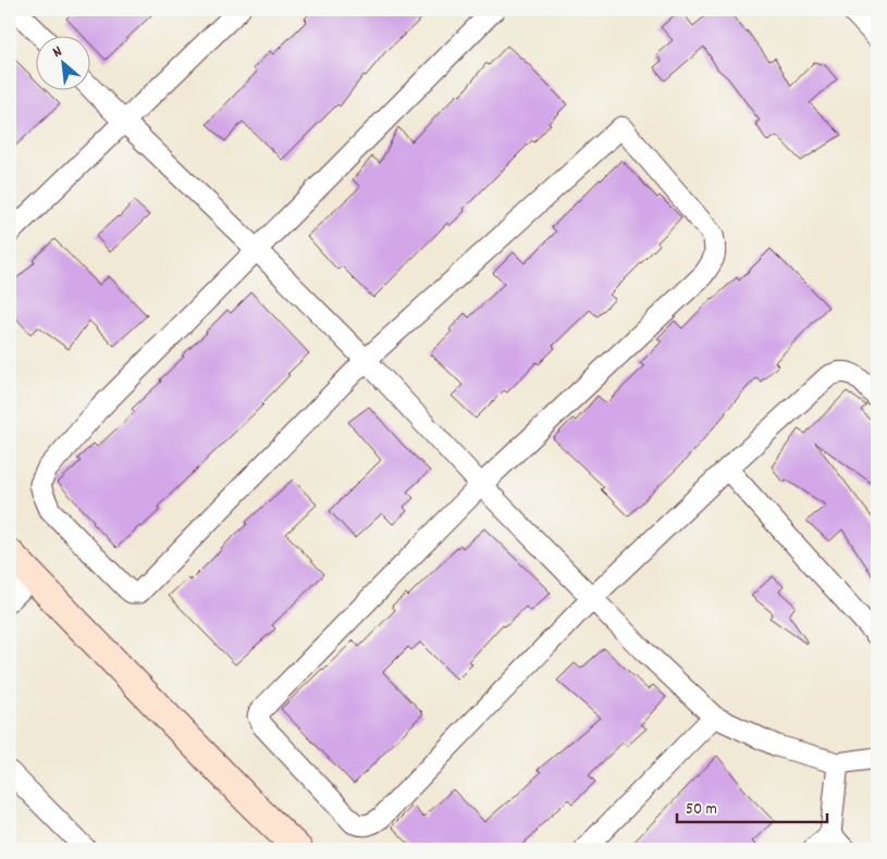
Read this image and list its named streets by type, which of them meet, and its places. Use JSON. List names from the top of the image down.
{
  "scale_bar": "50 m",
  "north": "top left"
}
